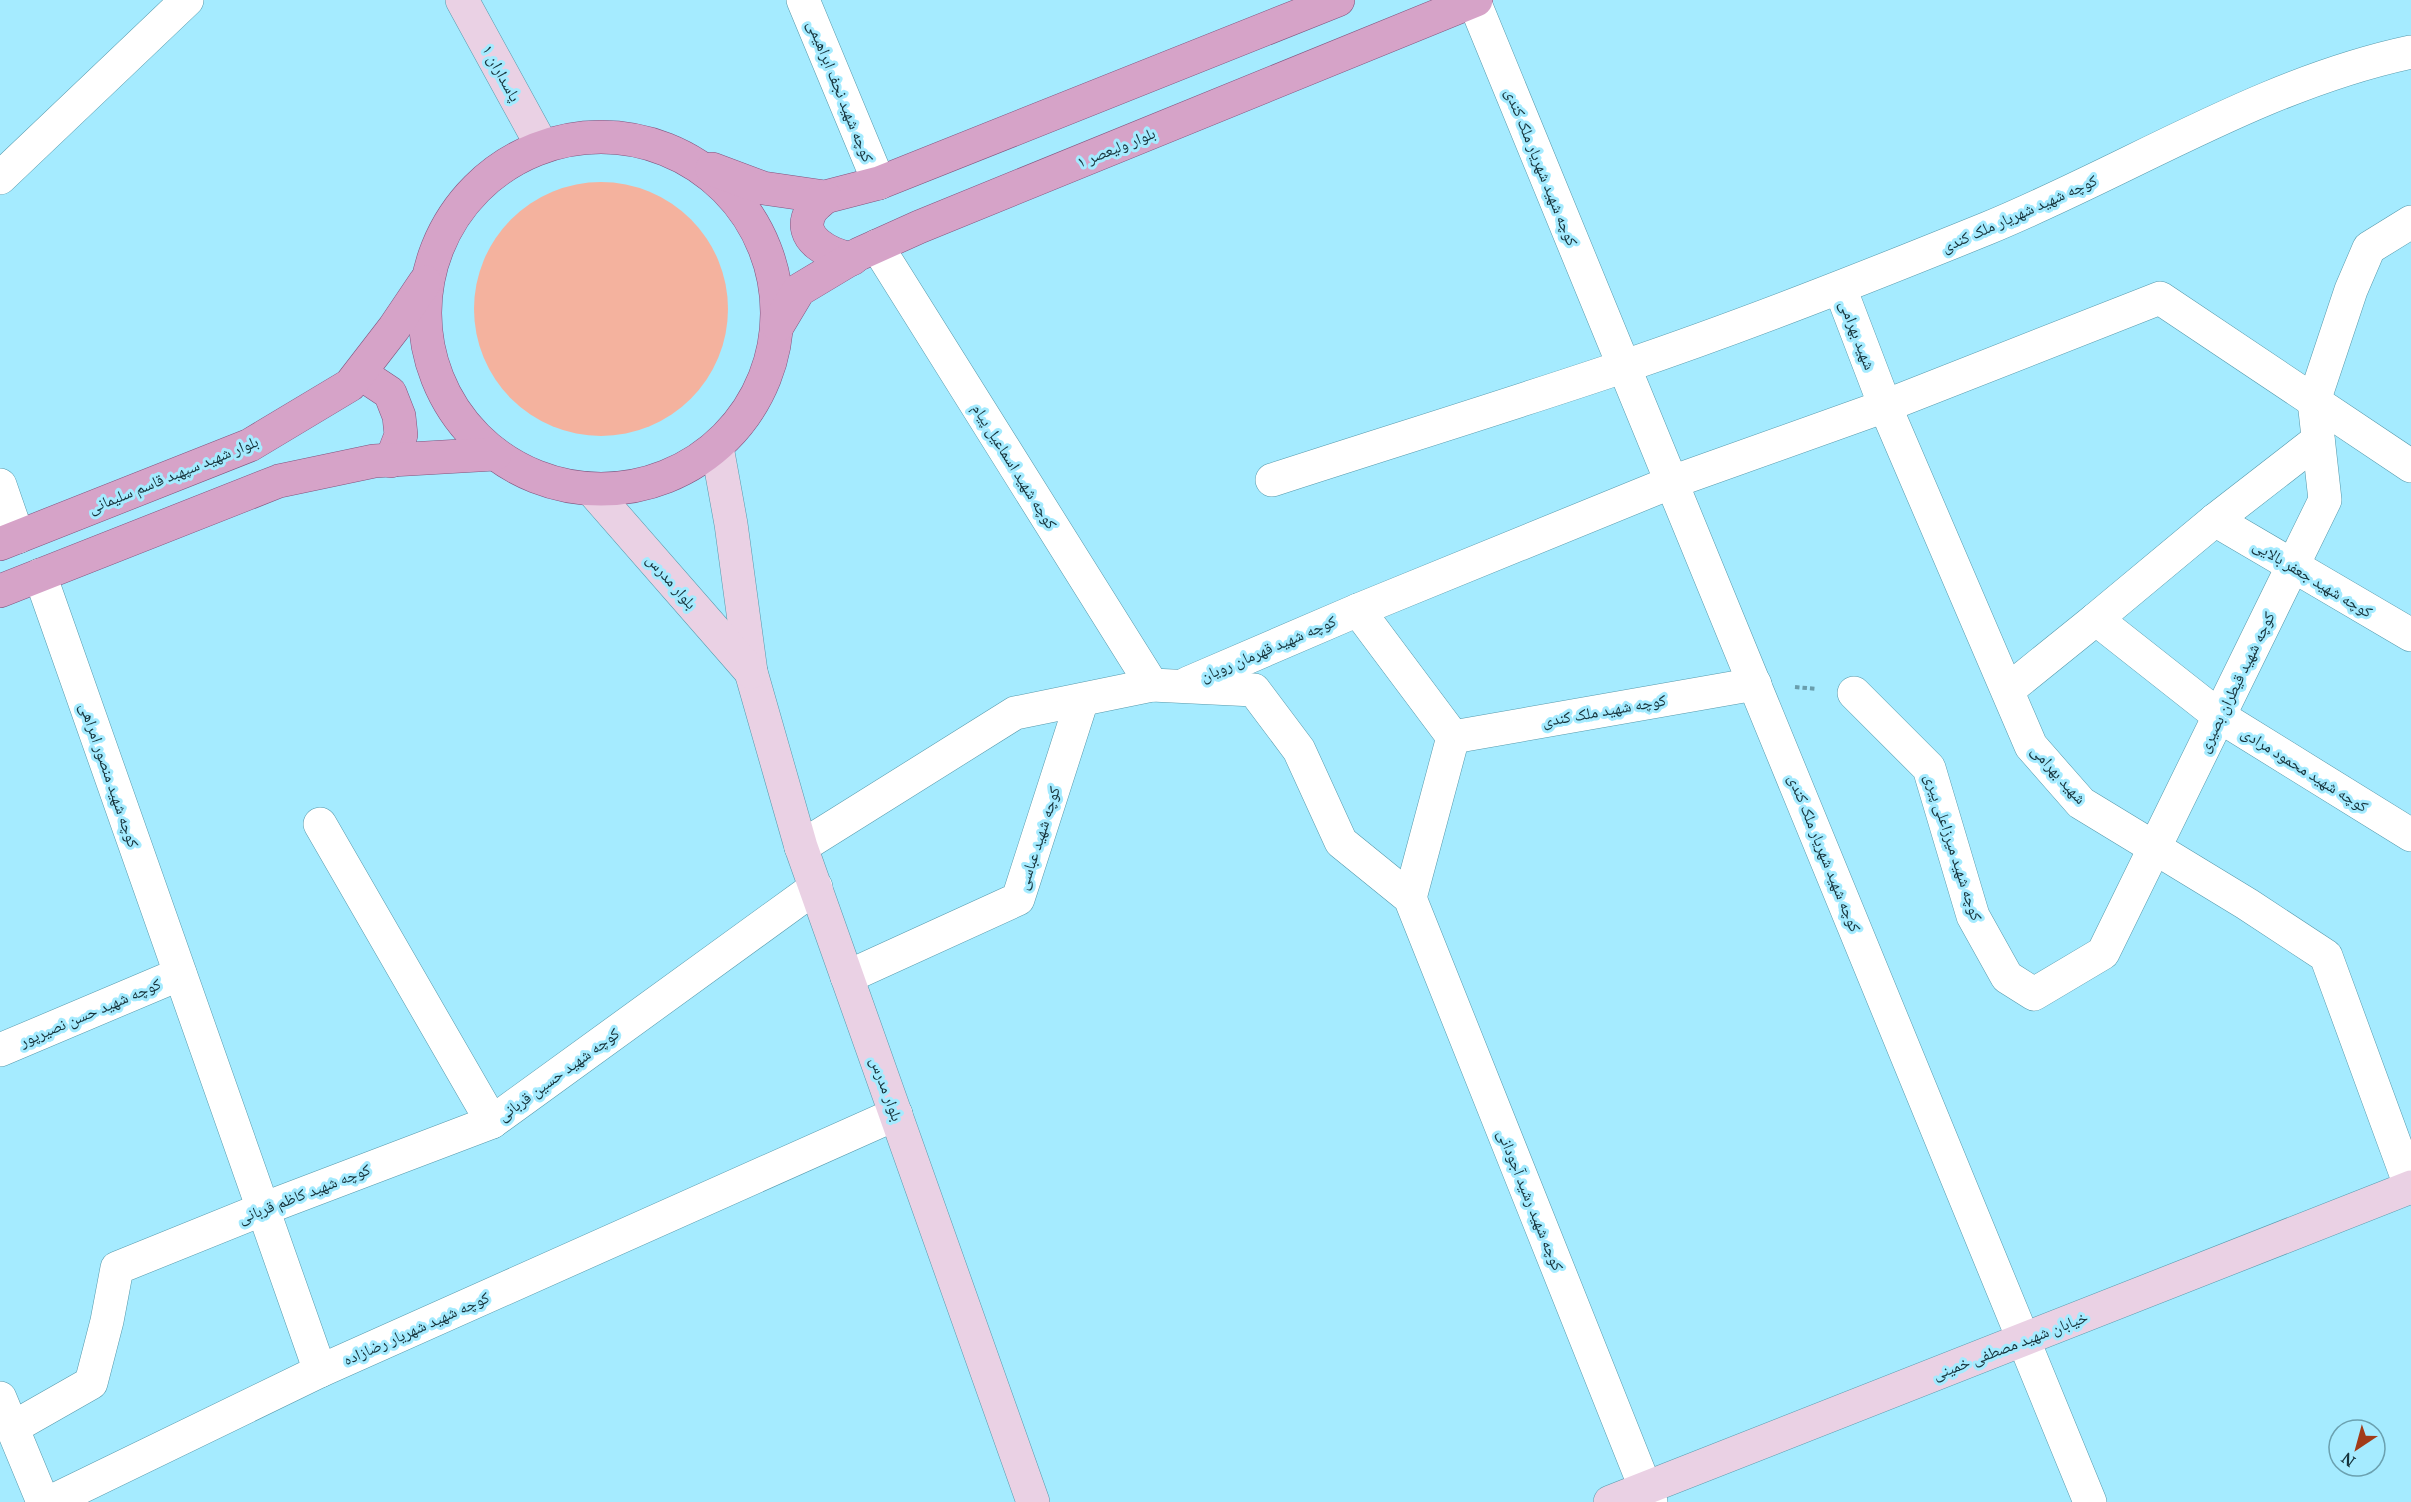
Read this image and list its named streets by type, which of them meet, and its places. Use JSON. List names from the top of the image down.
{
  "streets": {
    "main road": [
      "پاسداران ۱",
      "بلوار ولیعصر ۱",
      "بلوار شهید سپهبد قاسم سلیمانی",
      "بلوار مدرس",
      "خیابان شهید مصطفی خمینی"
    ],
    "street": [
      "کوچه شهید نجف ابراهیمی",
      "کوچه شهید شهریار ملک کندی",
      "شهید بهرامی",
      "کوچه شهید اسماعیل پیام",
      "کوچه شهید جعفر بالایی",
      "کوچه شهید قهرمان رویان",
      "کوچه شهید قیطران بصیری",
      "کوچه شهید ملک کندی",
      "کوچه شهید محمود مرادی",
      "کوچه شهید منصور امراهی",
      "کوچه شهید عباسی",
      "کوچه شهید میرزاعلی پیری",
      "کوچه شهید حسن نصیرپور",
      "کوچه شهید حسین قربانی",
      "کوچه شهید کاظم قربانی",
      "کوچه شهید رشید آجودانی",
      "کوچه شهید شهریار رضازاده"
    ]
  },
  "crossings": [
    ["بلوار ولیعصر ۱", "کوچه شهید شهریار ملک کندی"],
    ["بلوار ولیعصر ۱", "کوچه شهید اسماعیل پیام"],
    ["کوچه شهید شهریار ملک کندی", "شهید بهرامی"],
    ["کوچه شهید شهریار ملک کندی", "کوچه شهید قهرمان رویان"],
    ["کوچه شهید شهریار ملک کندی", "کوچه شهید ملک کندی"],
    ["کوچه شهید شهریار ملک کندی", "خیابان شهید مصطفی خمینی"],
    ["شهید بهرامی", "کوچه شهید قهرمان رویان"],
    ["شهید بهرامی", "کوچه شهید قیطران بصیری"],
    ["شهید بهرامی", "خیابان شهید مصطفی خمینی"],
    ["کوچه شهید اسماعیل پیام", "کوچه شهید قهرمان رویان"],
    ["کوچه شهید جعفر بالایی", "کوچه شهید قیطران بصیری"],
    ["بلوار مدرس", "کوچه شهید عباسی"],
    ["بلوار مدرس", "کوچه شهید حسین قربانی"],
    ["بلوار مدرس", "کوچه شهید شهریار رضازاده"],
    ["کوچه شهید قهرمان رویان", "کوچه شهید قیطران بصیری"],
    ["کوچه شهید قیطران بصیری", "کوچه شهید محمود مرادی"],
    ["کوچه شهید قیطران بصیری", "کوچه شهید میرزاعلی پیری"],
    ["کوچه شهید منصور امراهی", "کوچه شهید حسن نصیرپور"],
    ["کوچه شهید حسین قربانی", "کوچه شهید کاظم قربانی"],
    ["کوچه شهید رشید آجودانی", "خیابان شهید مصطفی خمینی"]
  ],
  "north": "bottom left"
}
